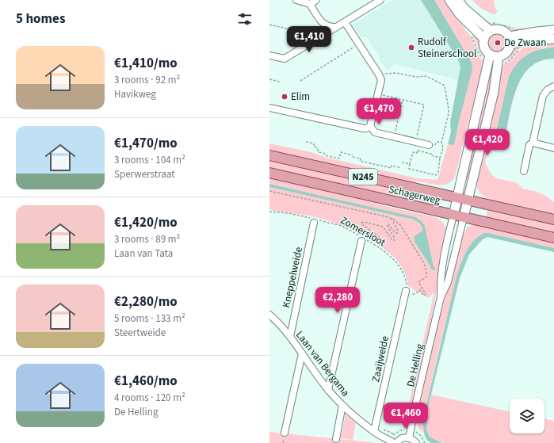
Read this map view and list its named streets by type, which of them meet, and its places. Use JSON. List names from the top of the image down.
{
  "streets": {
    "main road": ["N245", "Schagerweg"],
    "street": [
      "Kneppelweide",
      "Zaaijweide",
      "Laan van Bergama",
      "De Helling"
    ],
    "path": ["Zomersloot"]
  },
  "crossings": [
    ["Schagerweg", "De Helling"],
    ["Zomersloot", "Zaaijweide"],
    ["Kneppelweide", "Laan van Bergama"],
    ["Zaaijweide", "Laan van Bergama"]
  ],
  "places": ["De Zwaan", "Rudolf Steinerschool", "Elim"],
  "page": {
    "heading": "5 homes",
    "price": [
      "€1,410",
      "€1,470",
      "€1,420",
      "€2,280",
      "€1,460"
    ],
    "list": [
      {
        "name": "€1,410/mo",
        "note": "3 rooms · 92 m² · Havikweg"
      },
      {
        "name": "€1,470/mo",
        "note": "3 rooms · 104 m² · Sperwerstraat"
      },
      {
        "name": "€1,420/mo",
        "note": "3 rooms · 89 m² · Laan van Tata"
      },
      {
        "name": "€2,280/mo",
        "note": "5 rooms · 133 m² · Steertweide"
      },
      {
        "name": "€1,460/mo",
        "note": "4 rooms · 120 m² · De Helling"
      }
    ]
  }
}
